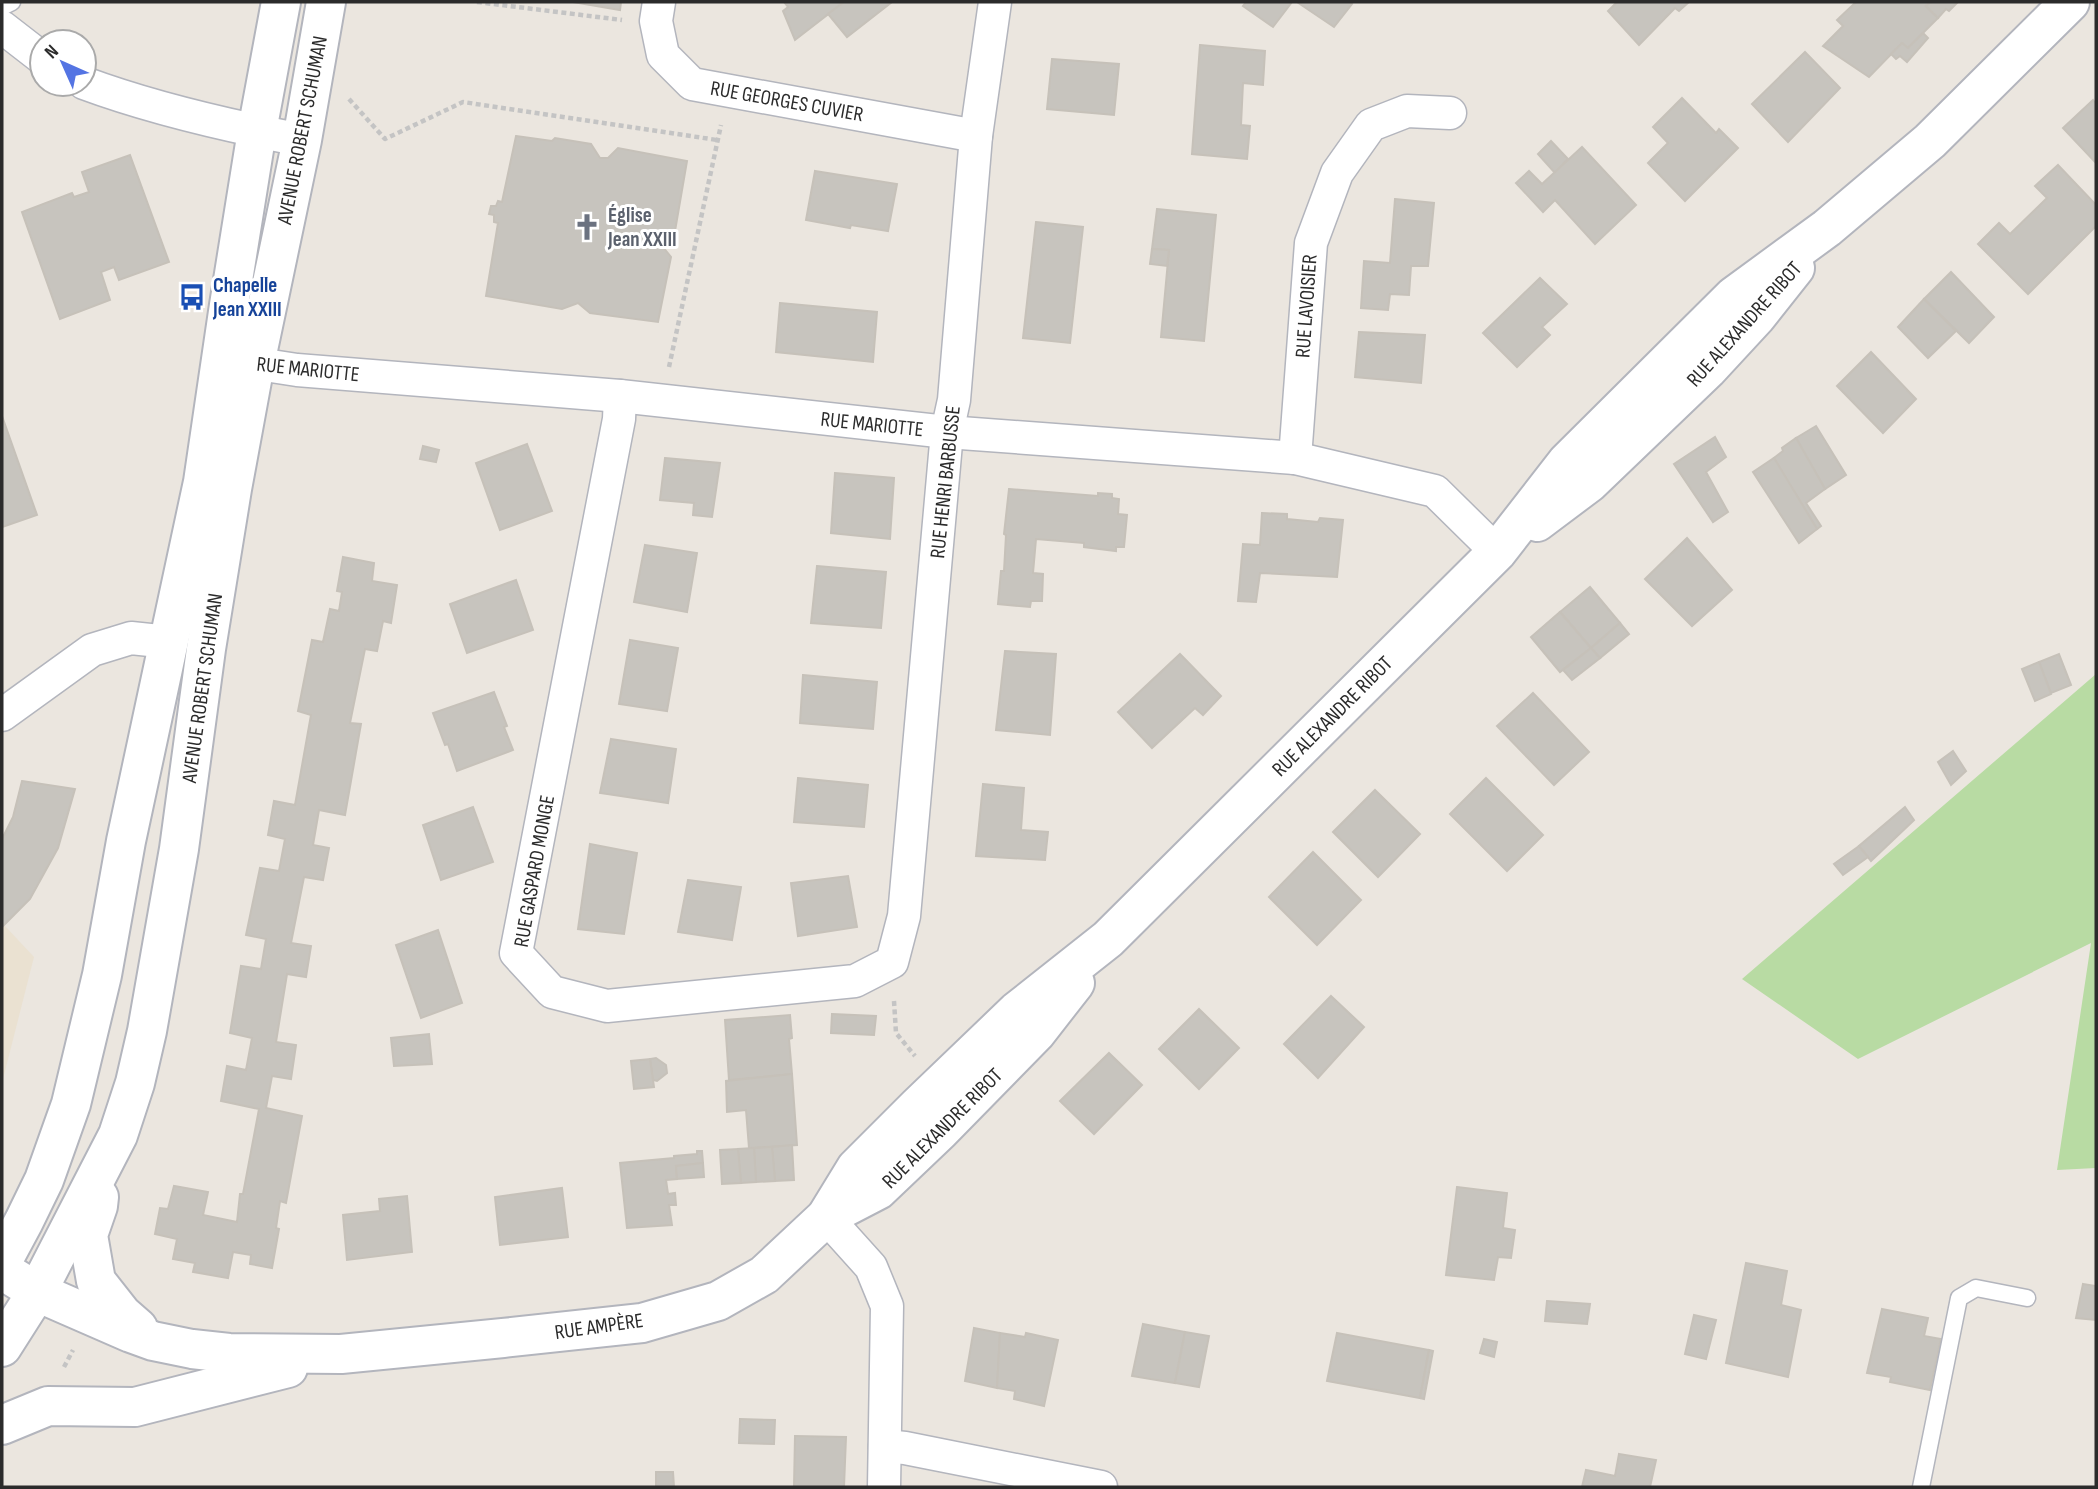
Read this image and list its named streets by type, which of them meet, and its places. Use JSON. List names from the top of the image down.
{
  "streets": {
    "main road": ["AVENUE ROBERT SCHUMAN", "RUE ALEXANDRE RIBOT", "RUE AMPÈRE"],
    "street": [
      "RUE GEORGES CUVIER",
      "RUE LAVOISIER",
      "RUE MARIOTTE",
      "RUE HENRI BARBUSSE",
      "RUE GASPARD MONGE"
    ]
  },
  "crossings": [
    ["RUE GEORGES CUVIER", "RUE HENRI BARBUSSE"],
    ["AVENUE ROBERT SCHUMAN", "RUE MARIOTTE"],
    ["AVENUE ROBERT SCHUMAN", "RUE AMPÈRE"],
    ["RUE LAVOISIER", "RUE MARIOTTE"],
    ["RUE ALEXANDRE RIBOT", "RUE MARIOTTE"],
    ["RUE ALEXANDRE RIBOT", "RUE AMPÈRE"],
    ["RUE MARIOTTE", "RUE HENRI BARBUSSE"],
    ["RUE MARIOTTE", "RUE GASPARD MONGE"],
    ["RUE HENRI BARBUSSE", "RUE GASPARD MONGE"]
  ],
  "places": {
    "church": ["Église Jean XXIII"],
    "bus stop": ["Chapelle Jean XXIII"]
  },
  "north": "top left"
}
